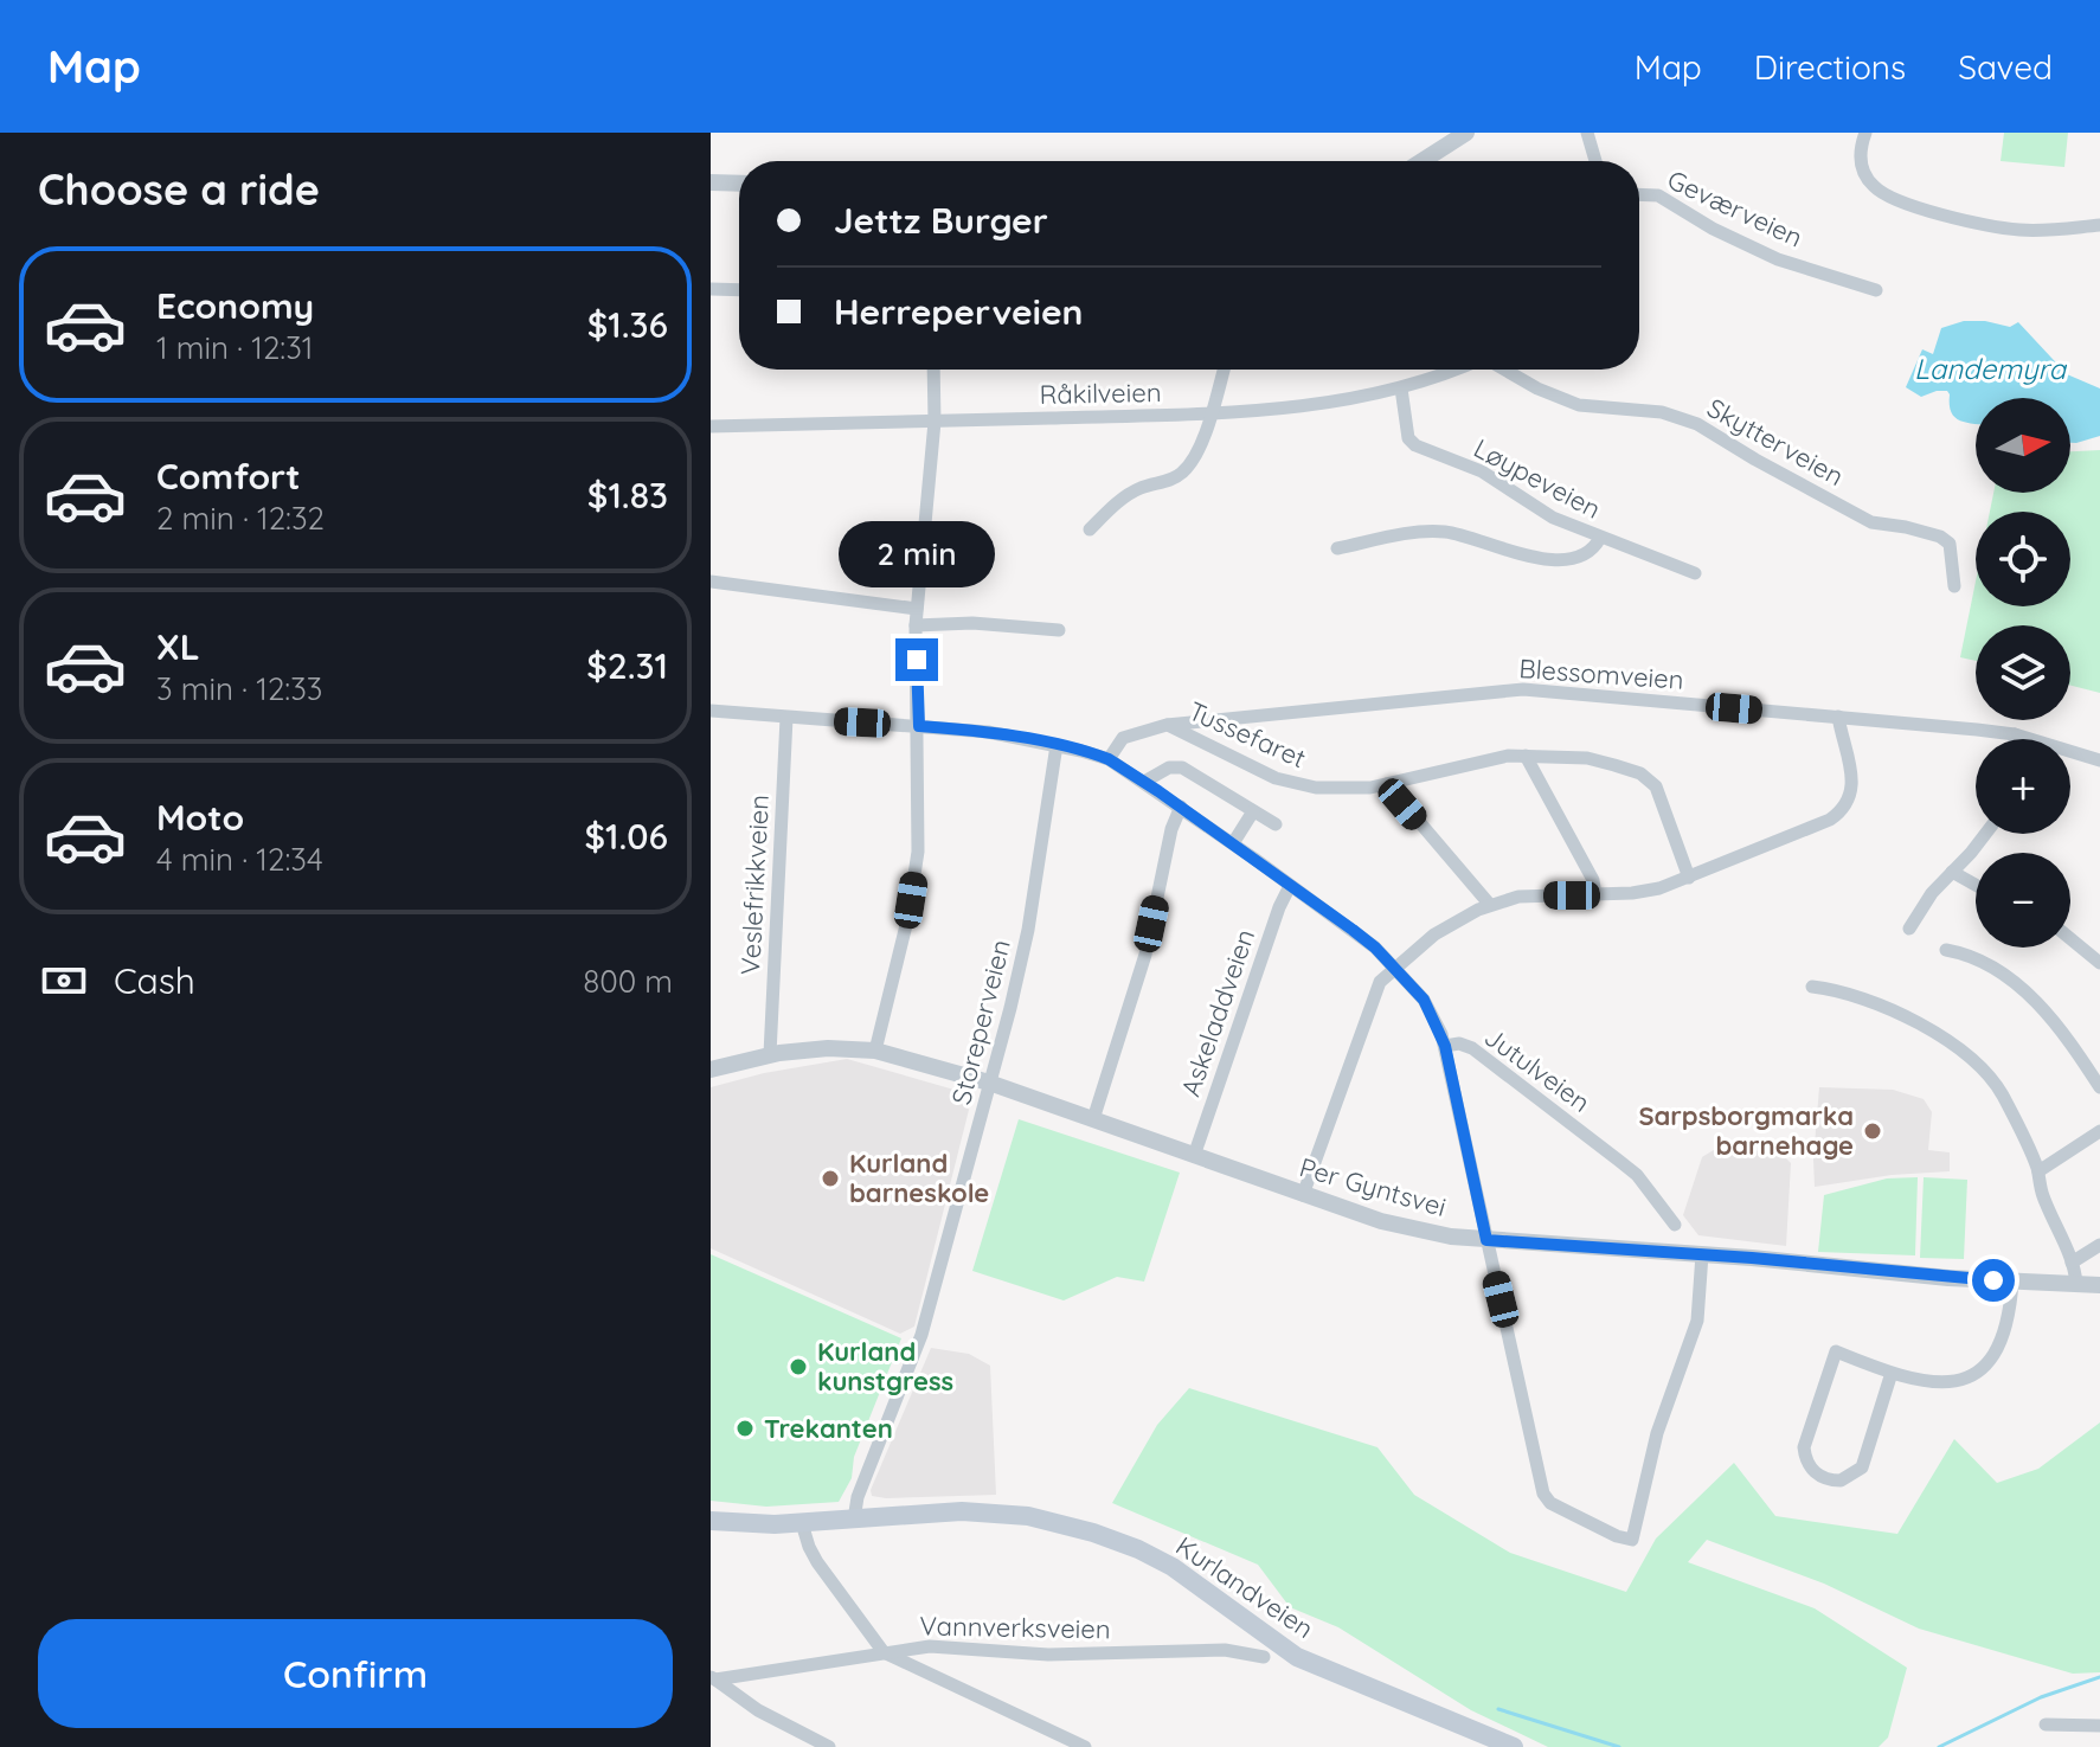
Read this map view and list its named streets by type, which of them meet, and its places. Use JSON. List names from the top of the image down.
{
  "streets": {
    "main road": ["Kurlandveien"],
    "street": [
      "Geværveien",
      "Råkilveien",
      "Skytterveien",
      "Løypeveien",
      "Blessomveien",
      "Tussefaret",
      "Veslefrikkveien",
      "Askeladdveien",
      "Storeperveien",
      "Jutulveien",
      "Per Gyntsvei",
      "Vannverksveien"
    ]
  },
  "crossings": [
    ["Råkilveien", "Løypeveien"],
    ["Blessomveien", "Tussefaret"],
    ["Blessomveien", "Jutulveien"],
    ["Veslefrikkveien", "Jutulveien"],
    ["Veslefrikkveien", "Per Gyntsvei"],
    ["Askeladdveien", "Jutulveien"],
    ["Askeladdveien", "Per Gyntsvei"],
    ["Storeperveien", "Jutulveien"],
    ["Storeperveien", "Per Gyntsvei"],
    ["Storeperveien", "Kurlandveien"]
  ],
  "water": ["Landemyra"],
  "places": [
    "Sarpsborgmarka barnehage",
    "Kurland barneskole",
    "Kurland kunstgress",
    "Trekanten"
  ],
  "north": "right",
  "page": {
    "header": "Map",
    "nav": ["Map", "Directions", "Saved"],
    "heading": "Choose a ride",
    "banner": ["Jettz Burger", "Herreperveien"],
    "list": [
      {
        "name": "Economy",
        "note": "1 min · 12:31",
        "value": "$1.36"
      },
      {
        "name": "Comfort",
        "note": "2 min · 12:32",
        "value": "$1.83"
      },
      {
        "name": "XL",
        "note": "3 min · 12:33",
        "value": "$2.31"
      },
      {
        "name": "Moto",
        "note": "4 min · 12:34",
        "value": "$1.06"
      }
    ],
    "map_buttons": ["+", "−"],
    "bubble": "2 min",
    "pay": ["Cash", "800 m"],
    "buttons": "Confirm"
  }
}
